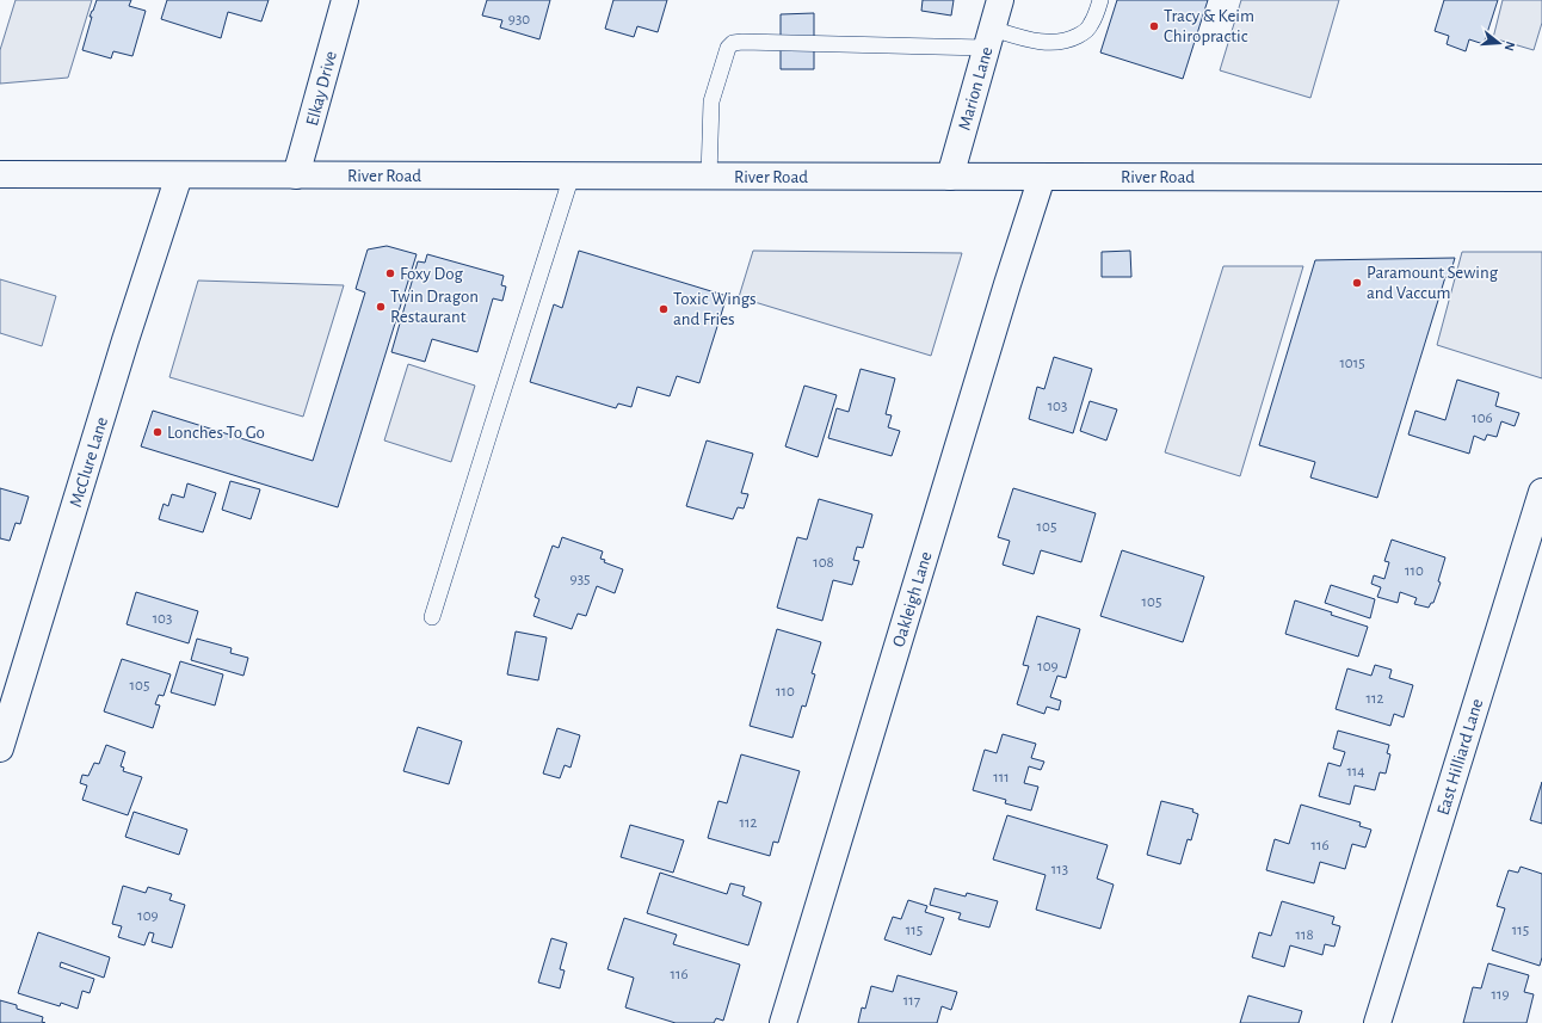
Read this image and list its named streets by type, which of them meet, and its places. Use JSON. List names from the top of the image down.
{
  "streets": {
    "street": [
      "Elkay Drive",
      "Marion Lane",
      "River Road",
      "McClure Lane",
      "Oakleigh Lane",
      "East Hilliard Lane"
    ]
  },
  "crossings": [
    ["Elkay Drive", "River Road"],
    ["Marion Lane", "River Road"],
    ["River Road", "McClure Lane"],
    ["River Road", "Oakleigh Lane"]
  ],
  "places": [
    "Tracy & Keim Chiropractic",
    "Foxy Dog",
    "Paramount Sewing and Vaccum",
    "Twin Dragon Restaurant",
    "Toxic Wings and Fries",
    "Lonches To Go"
  ],
  "house_numbers": [
    "930",
    "1015",
    "103",
    "106",
    "105",
    "108",
    "110",
    "935",
    "105",
    "103",
    "109",
    "105",
    "110",
    "112",
    "114",
    "111",
    "112",
    "116",
    "113",
    "109",
    "115",
    "115",
    "118",
    "116",
    "119",
    "117"
  ],
  "north": "right"
}
